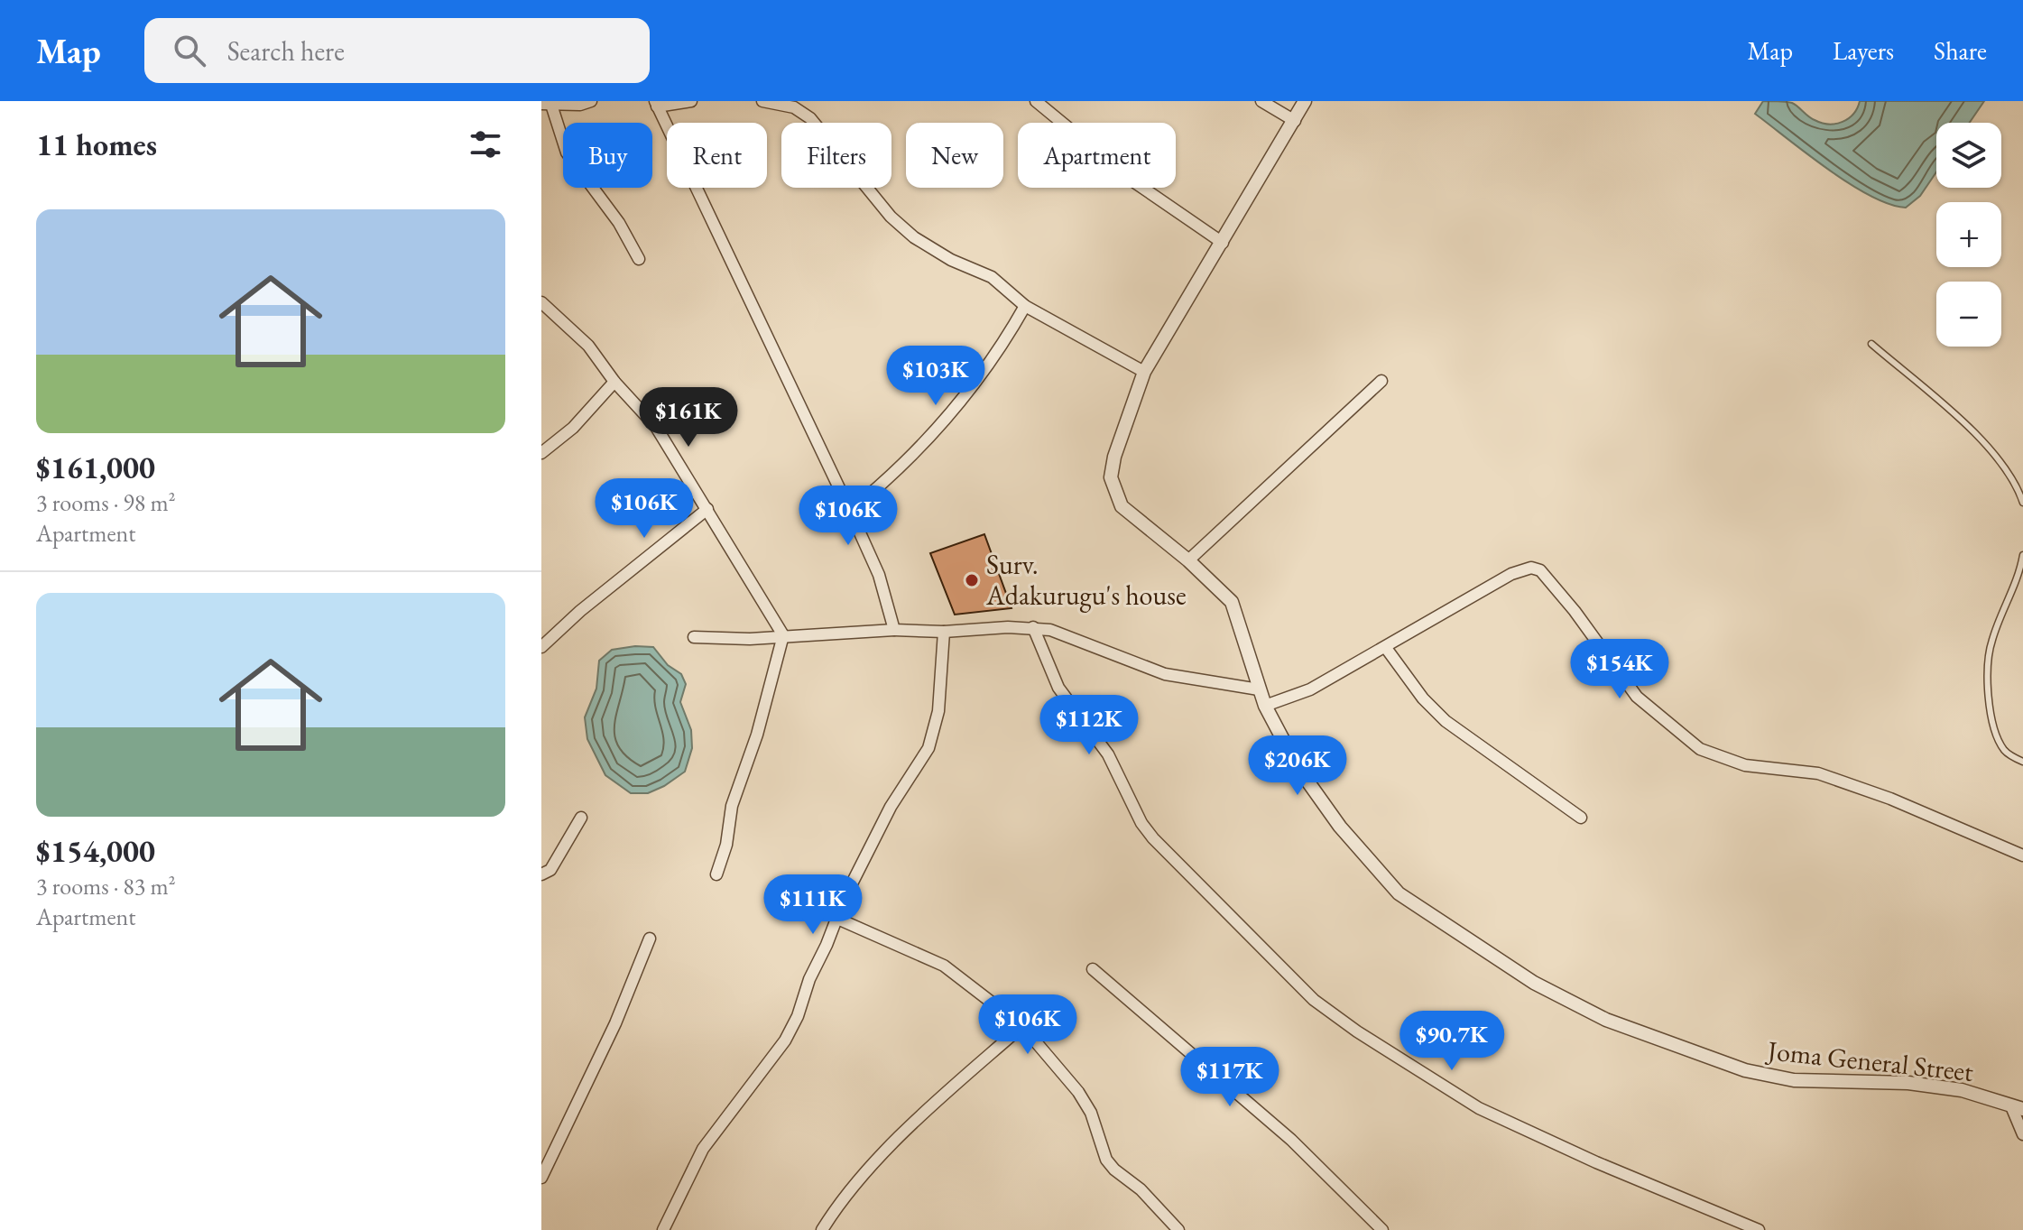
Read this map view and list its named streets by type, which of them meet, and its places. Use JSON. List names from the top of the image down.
{
  "streets": {
    "street": ["Joma General Street"]
  },
  "places": ["Surv. Adakurugu's house"],
  "page": {
    "header": "Map",
    "search": "Search here",
    "nav": ["Map", "Layers", "Share"],
    "heading": "11 homes",
    "map_buttons": ["+", "−"],
    "chip": [
      "Buy",
      "Rent",
      "Filters",
      "New",
      "Apartment"
    ],
    "list": [
      {
        "name": "$161,000",
        "note": "3 rooms · 98 m² · Apartment"
      },
      {
        "name": "$154,000",
        "note": "3 rooms · 83 m² · Apartment"
      }
    ],
    "price": [
      "$103K",
      "$161K",
      "$106K",
      "$106K",
      "$154K",
      "$112K",
      "$206K",
      "$111K",
      "$106K",
      "$90.7K",
      "$117K"
    ]
  }
}
